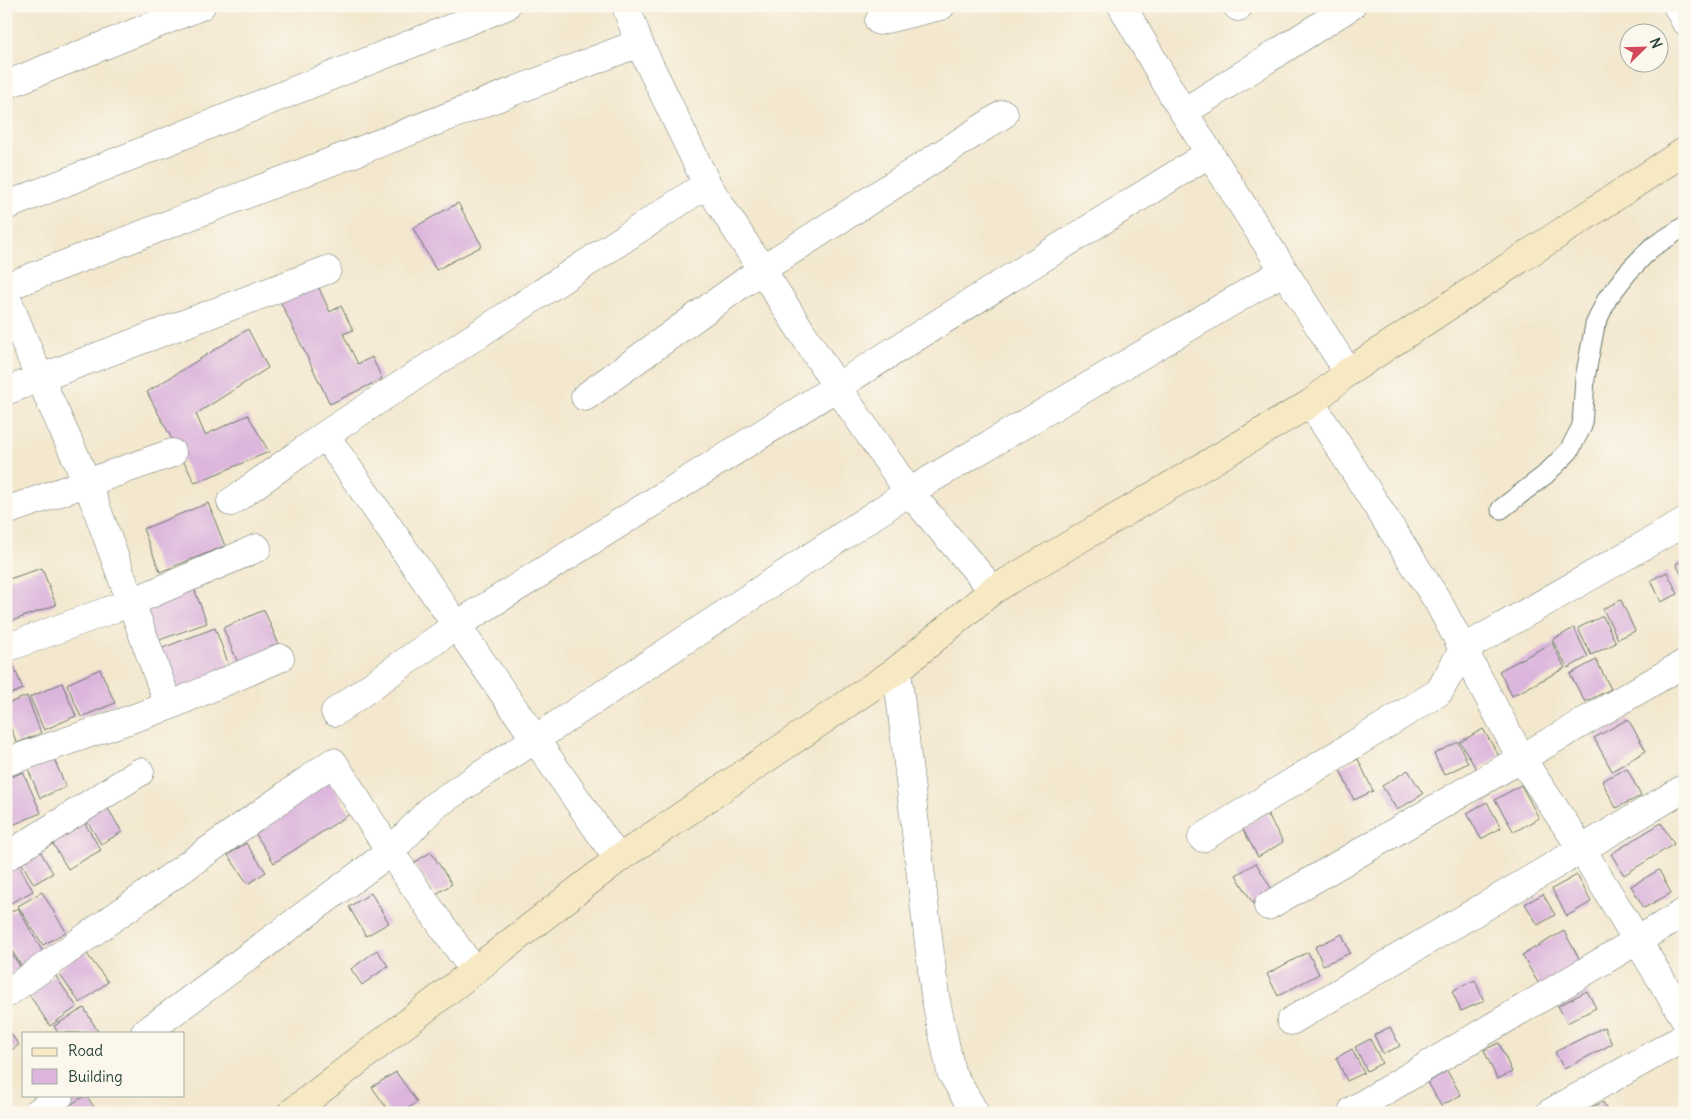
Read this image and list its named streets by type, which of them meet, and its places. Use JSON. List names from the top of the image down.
{
  "legend": ["Road", "Building"],
  "north": "top right"
}
